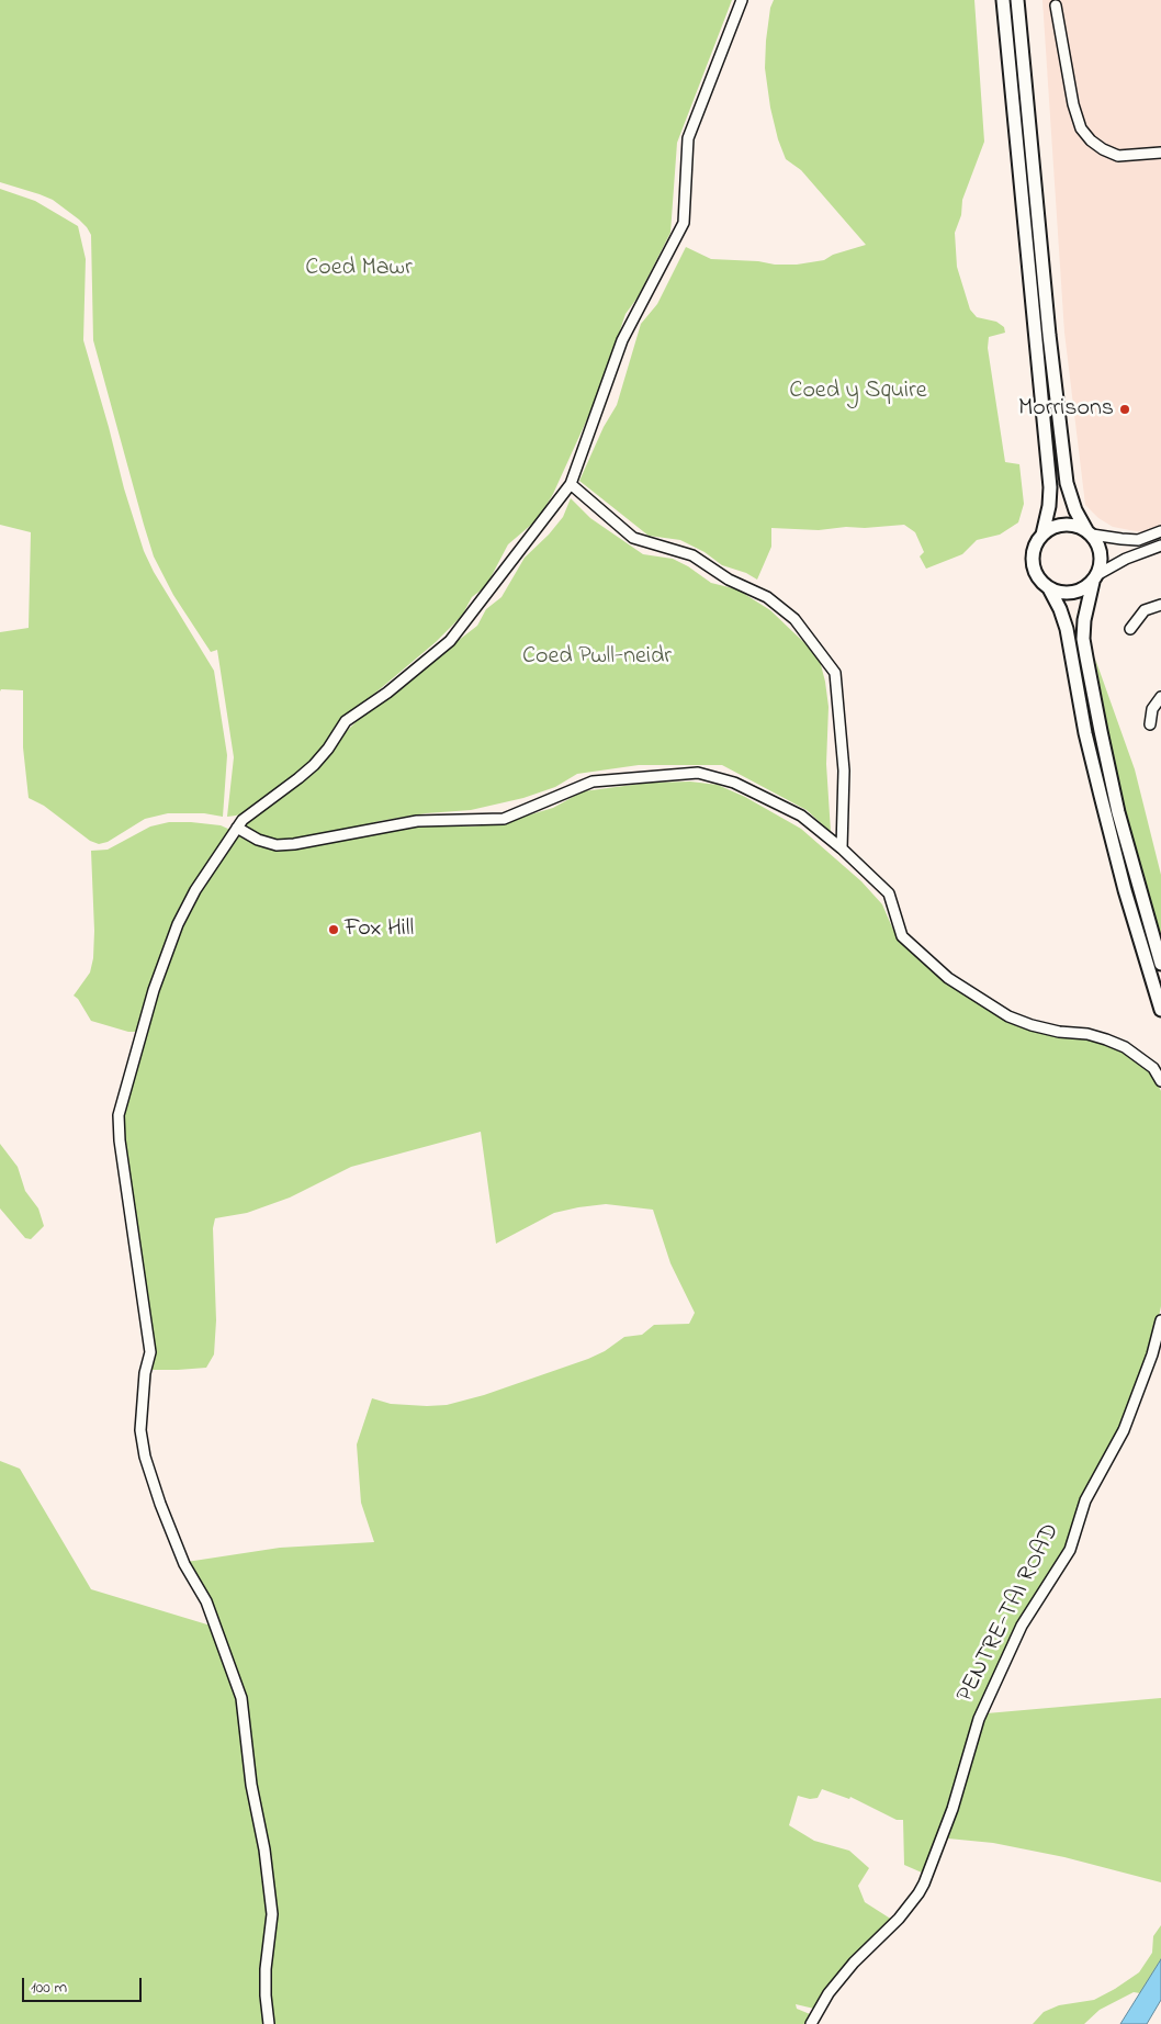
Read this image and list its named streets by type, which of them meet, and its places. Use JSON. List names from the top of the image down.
{
  "streets": {
    "street": ["PENTRE-TAI ROAD"]
  },
  "parks": ["Coed Mawr", "Coed y Squire", "Coed Pwll-neidr"],
  "places": ["Morrisons", "Fox Hill"],
  "scale_bar": "100 m"
}
